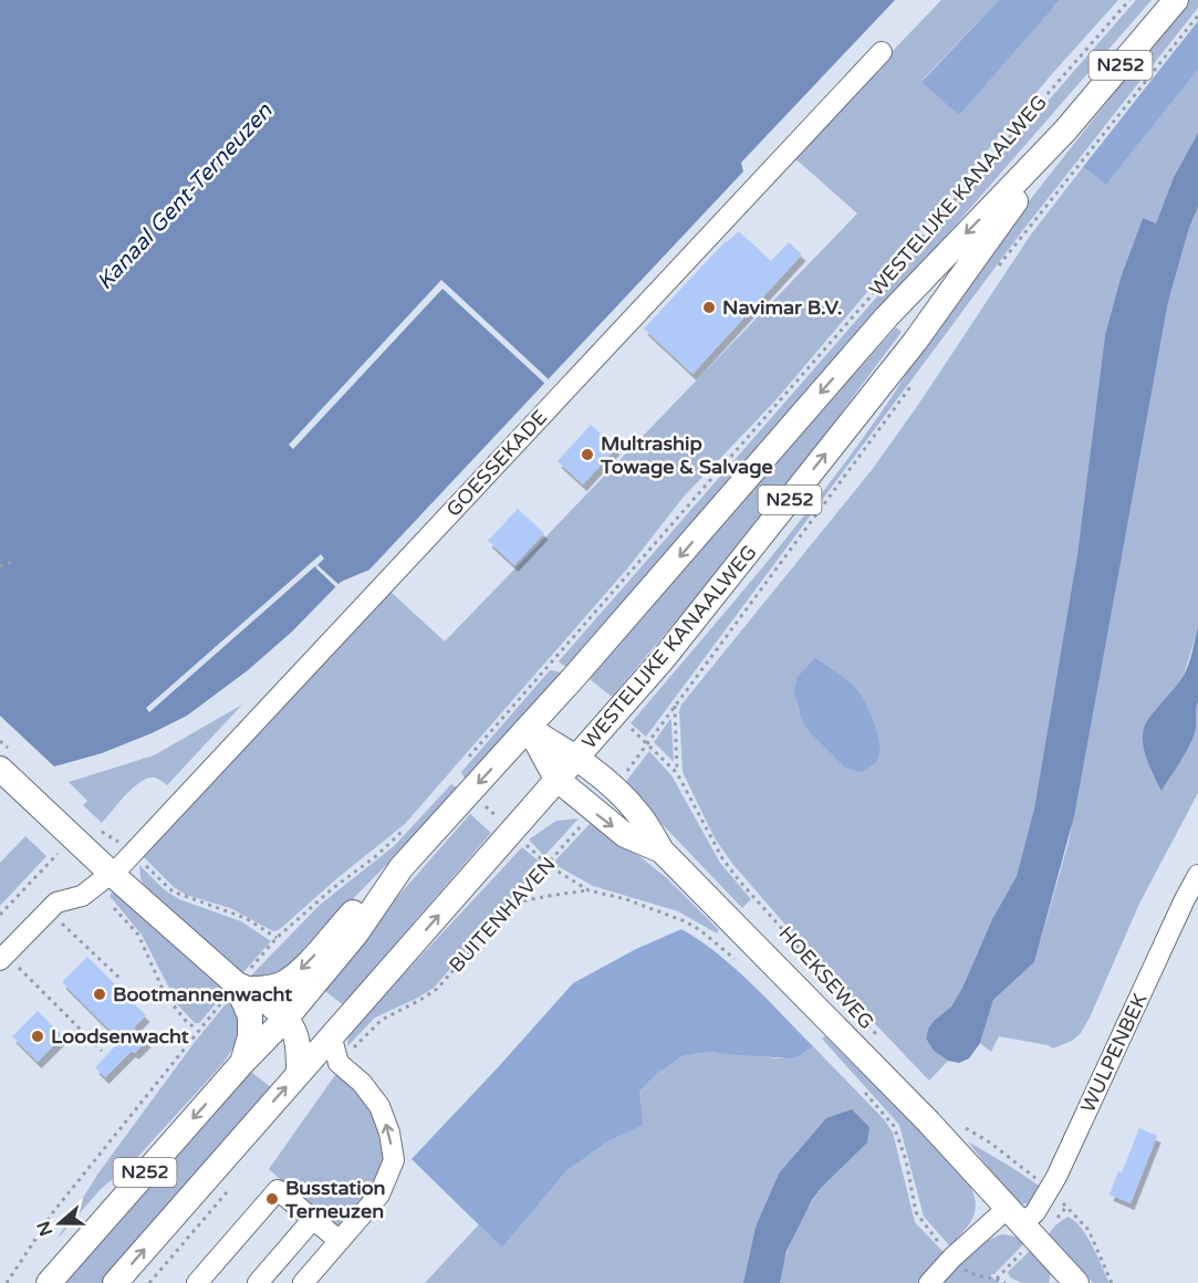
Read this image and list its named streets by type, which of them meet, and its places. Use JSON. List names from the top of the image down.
{
  "streets": {
    "main road": ["N252", "WESTELIJKE KANAALWEG", "HOEKSEWEG"],
    "street": ["GOESSEKADE", "WULPENBEK"],
    "path": ["BUITENHAVEN"]
  },
  "crossings": [
    ["N252", "WESTELIJKE KANAALWEG"],
    ["N252", "HOEKSEWEG"],
    ["WESTELIJKE KANAALWEG", "HOEKSEWEG"],
    ["BUITENHAVEN", "HOEKSEWEG"],
    ["HOEKSEWEG", "WULPENBEK"]
  ],
  "water": ["Kanaal Gent-Terneuzen"],
  "places": [
    "Navimar B.V.",
    "Multraship Towage & Salvage",
    "Bootmannenwacht",
    "Loodsenwacht",
    "Busstation Terneuzen"
  ],
  "north": "left"
}
